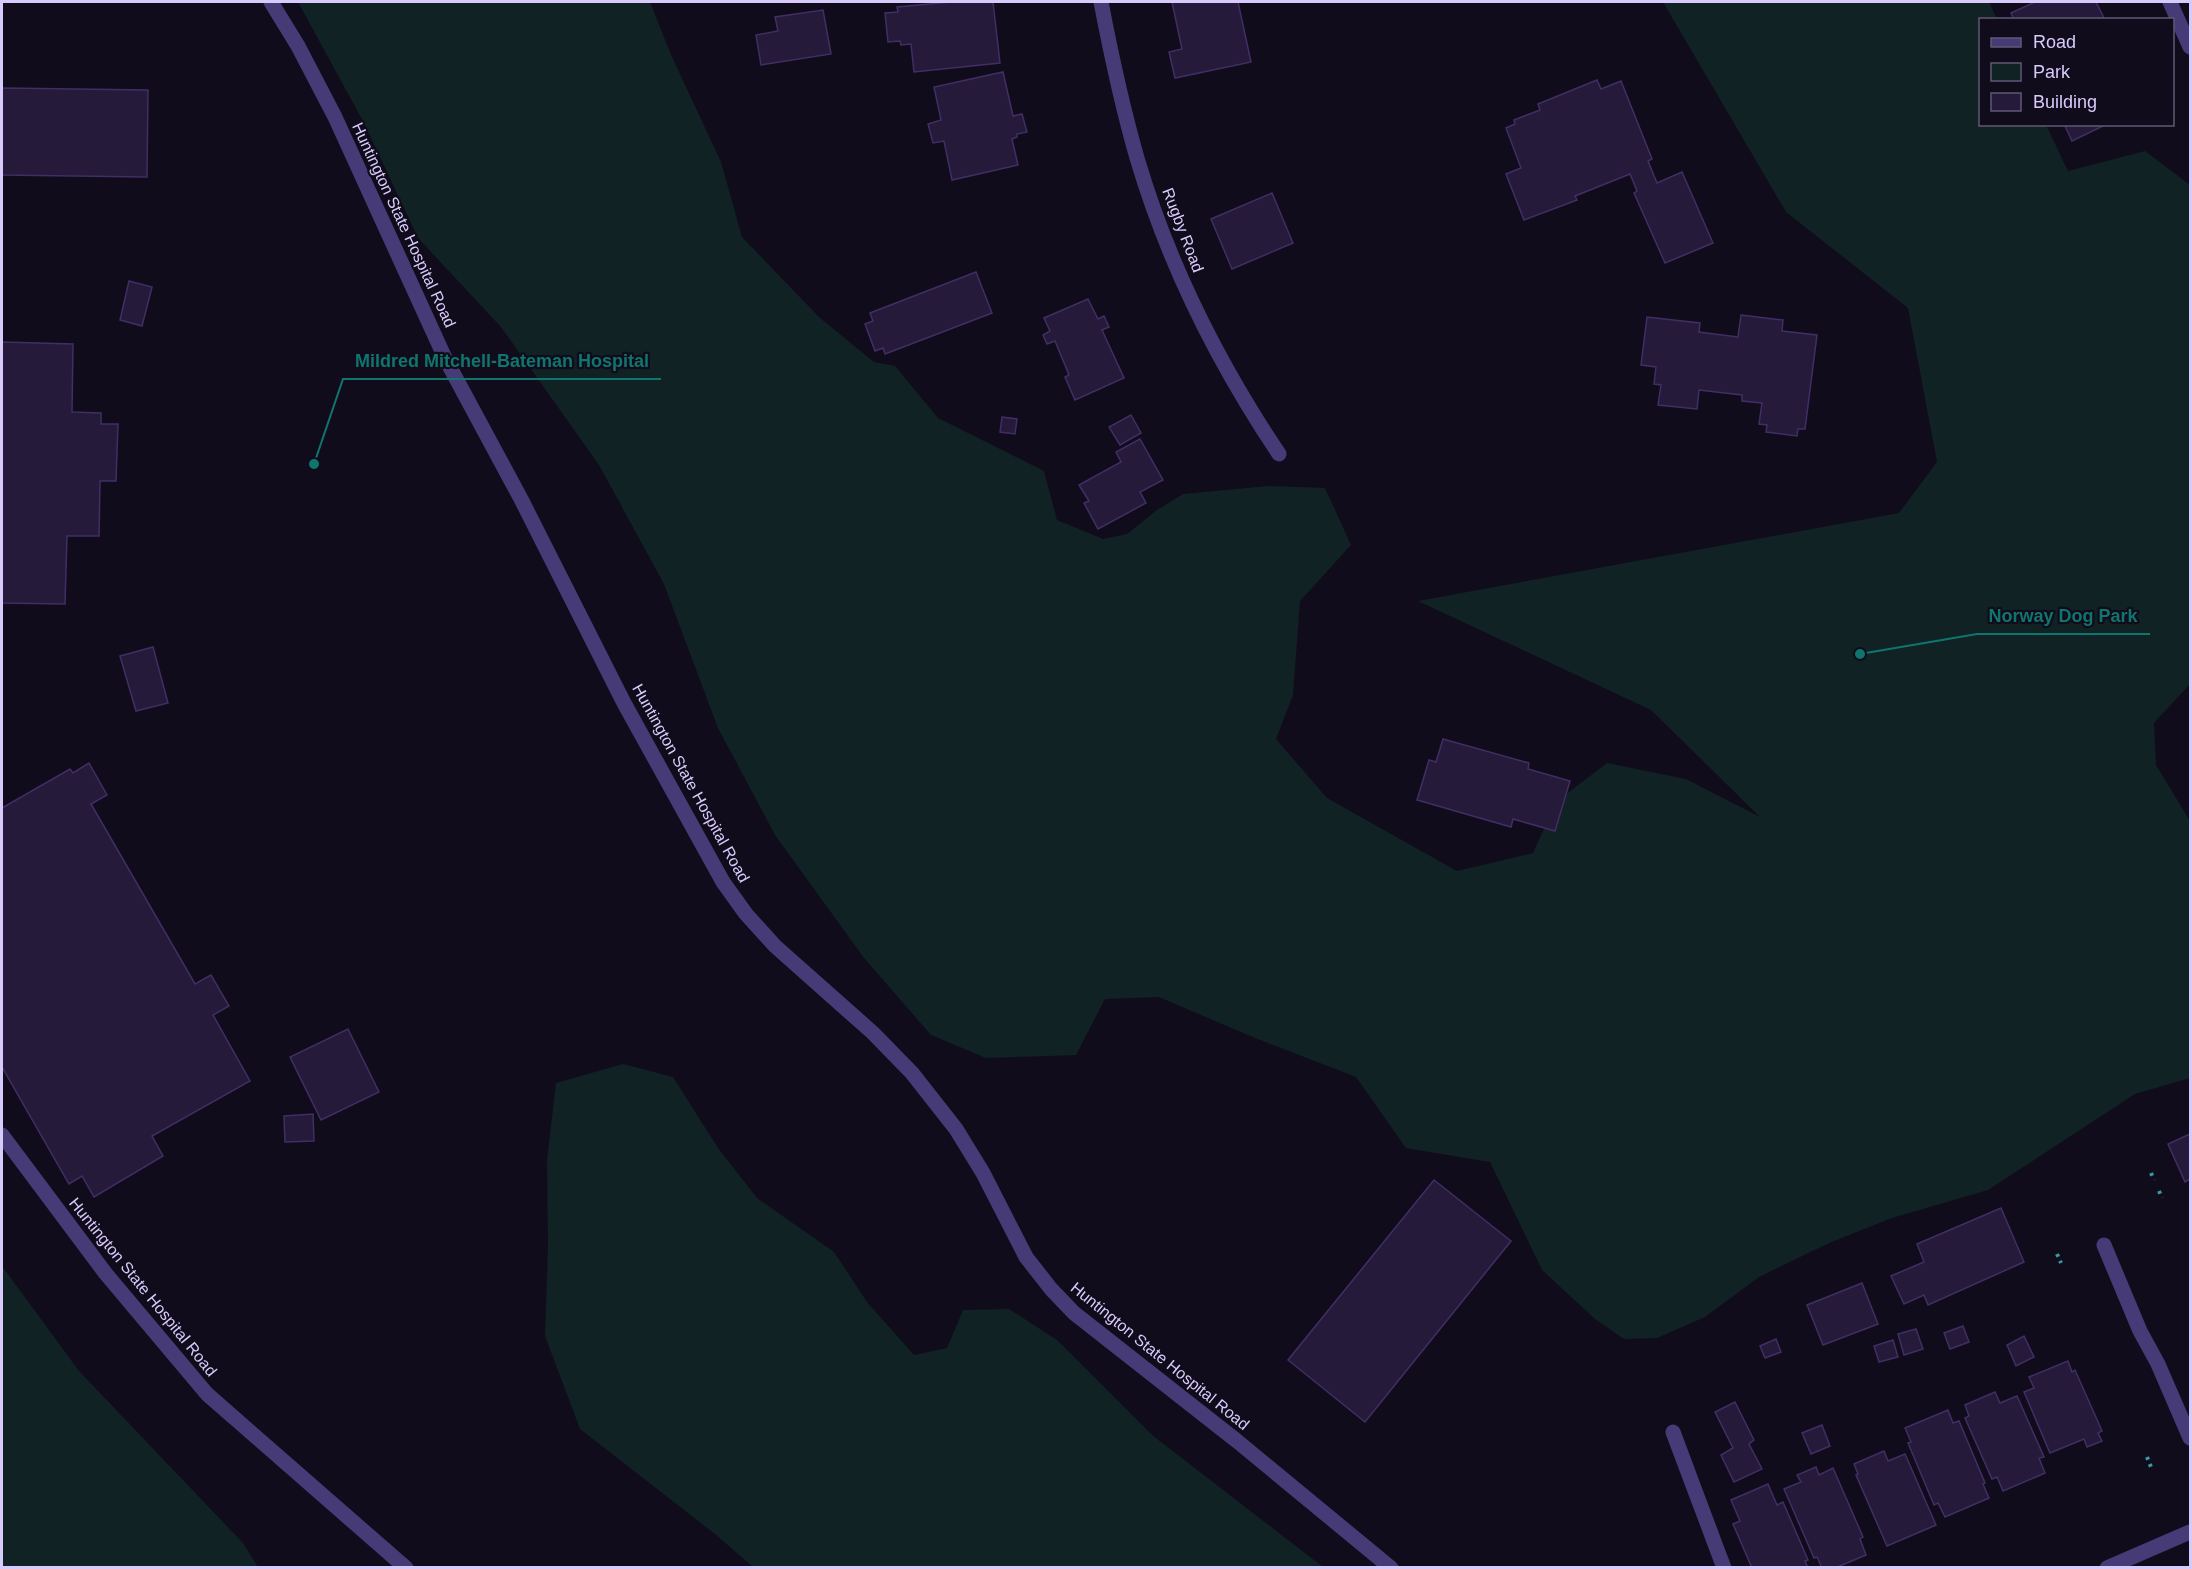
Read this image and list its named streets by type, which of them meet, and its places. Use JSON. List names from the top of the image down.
{
  "streets": {
    "street": ["Huntington State Hospital Road", "Rugby Road"]
  },
  "places": ["Mildred Mitchell-Bateman Hospital", "Norway Dog Park"],
  "legend": ["Road", "Park", "Building"]
}
